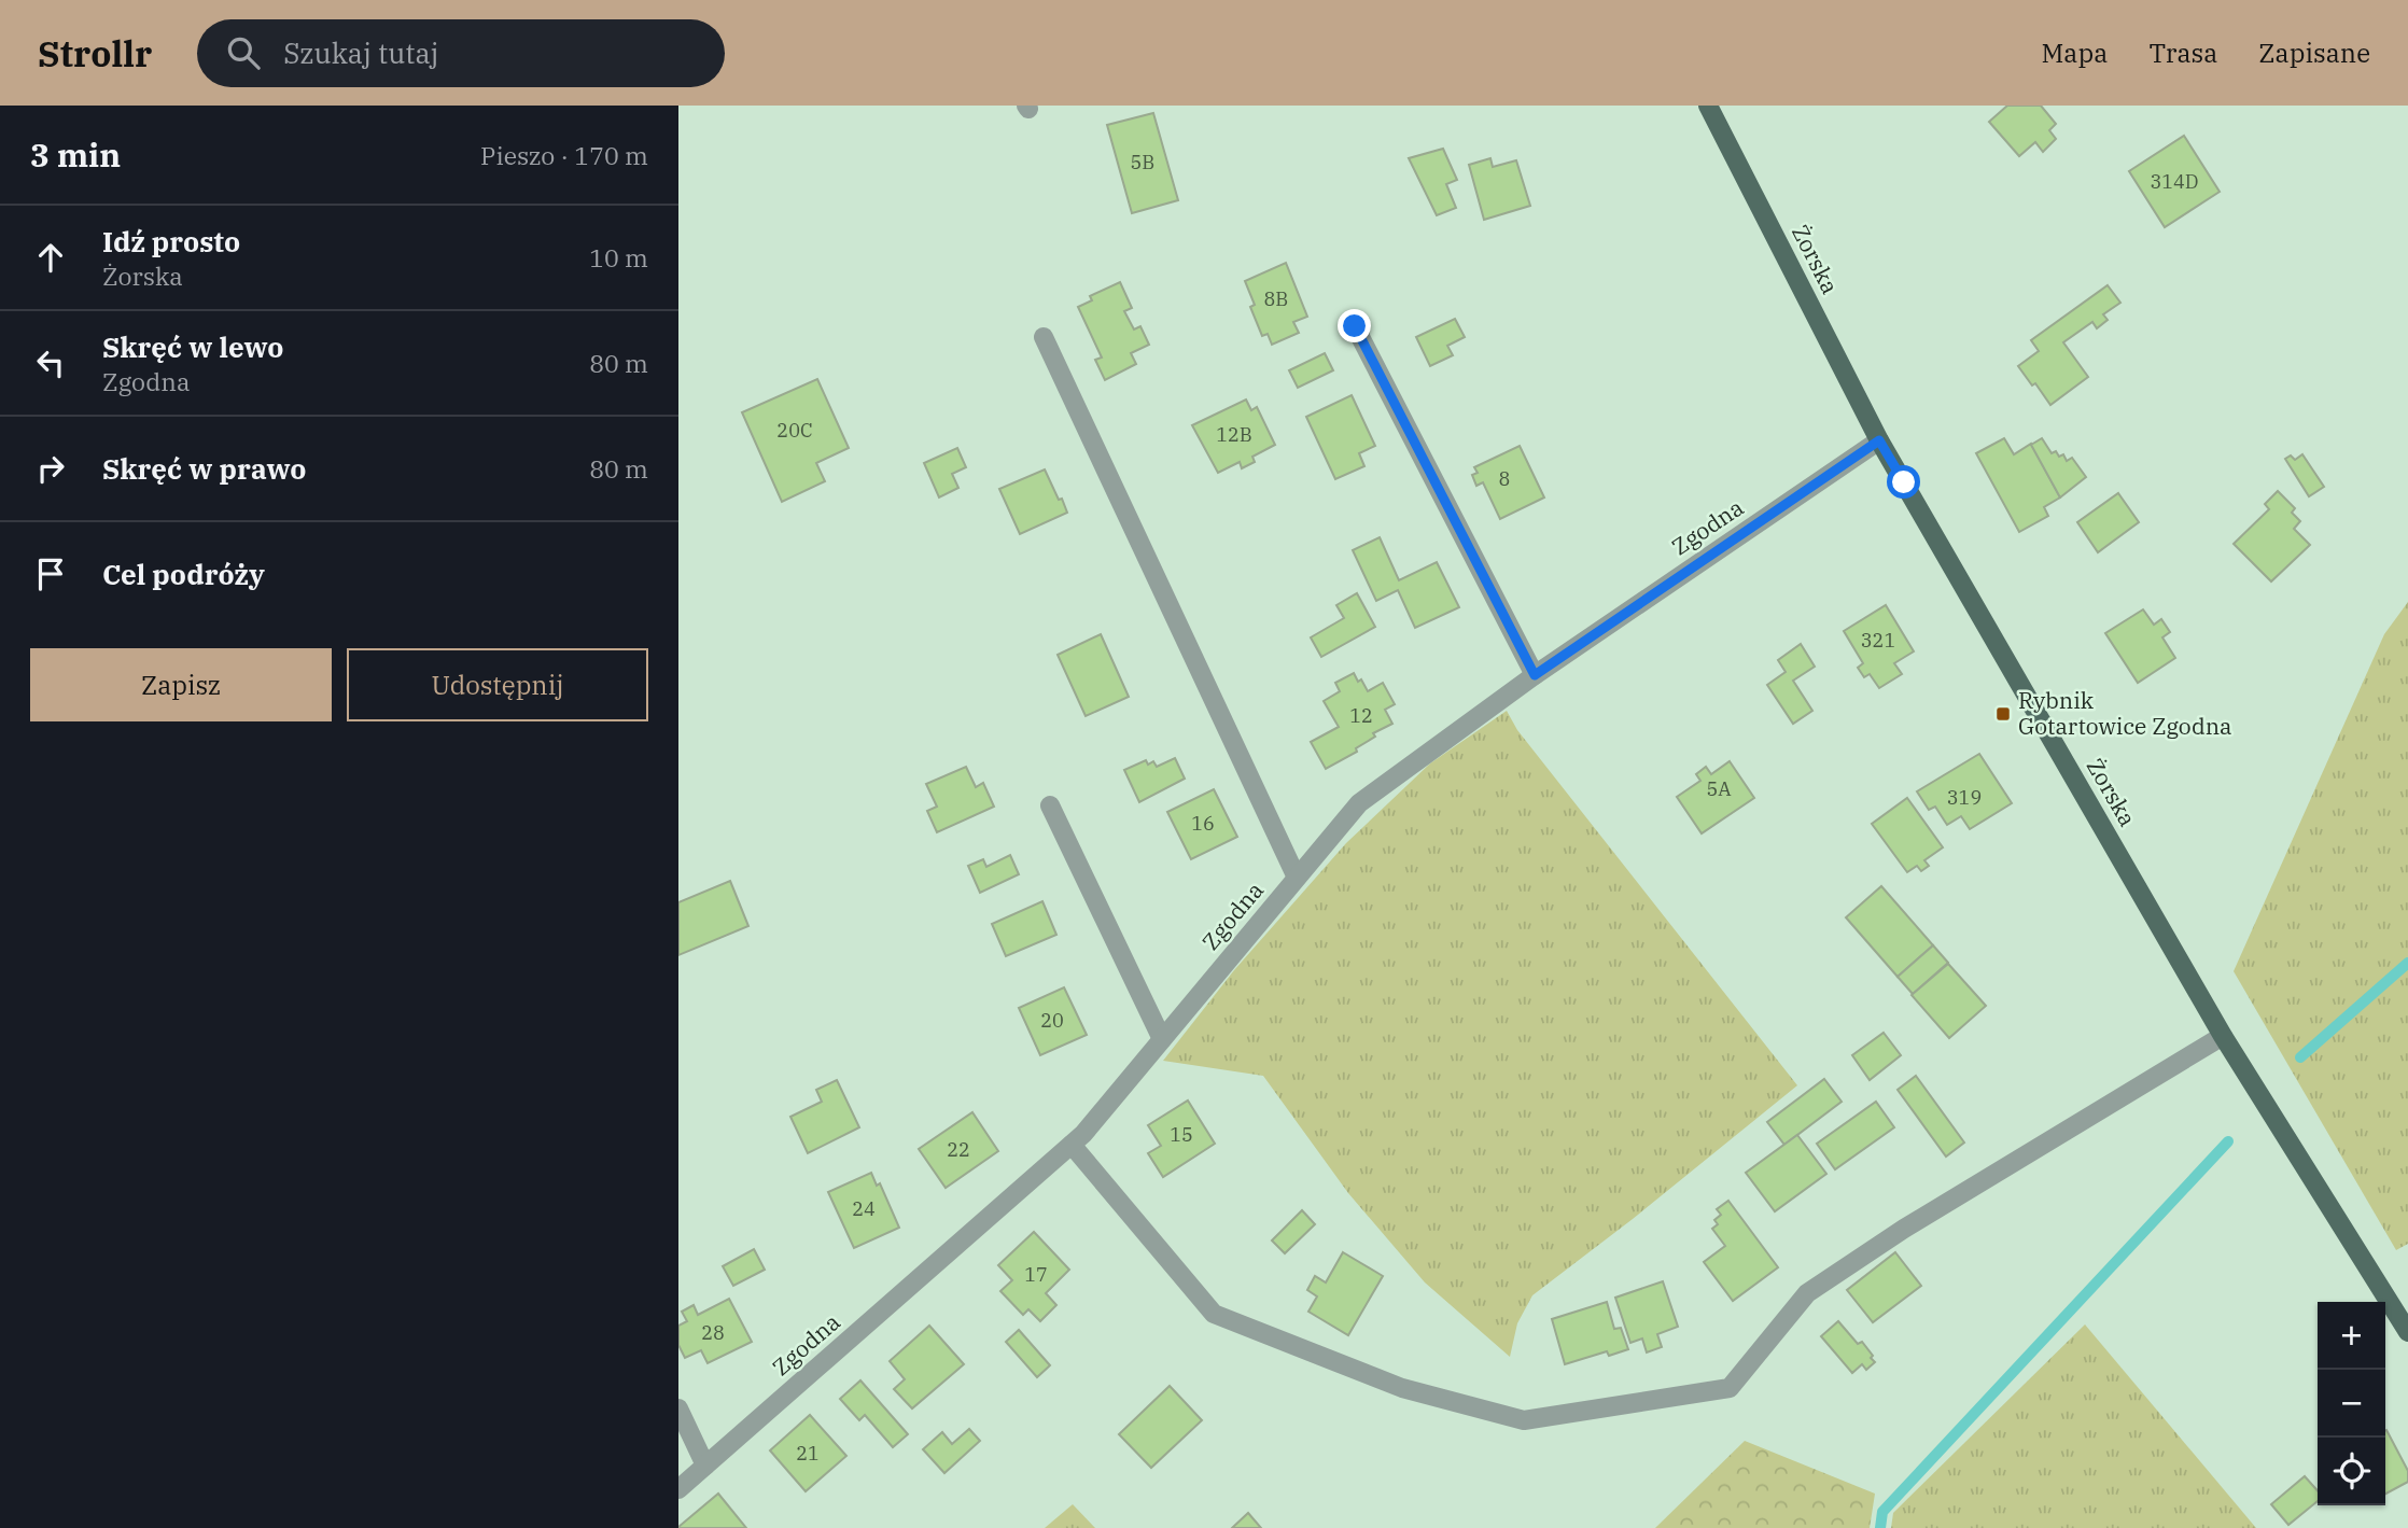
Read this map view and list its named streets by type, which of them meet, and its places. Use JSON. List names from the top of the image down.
{
  "streets": {
    "main road": ["Żorska"],
    "street": ["Zgodna"]
  },
  "crossings": [
    ["Żorska", "Zgodna"]
  ],
  "places": {
    "transit": ["Rybnik Gotartowice Zgodna"]
  },
  "house_numbers": [
    "5B",
    "314D",
    "8B",
    "20C",
    "12B",
    "8",
    "321",
    "12",
    "5A",
    "319",
    "16",
    "20",
    "15",
    "22",
    "24",
    "17",
    "28",
    "21"
  ],
  "page": {
    "header": "Strollr",
    "search": "Szukaj tutaj",
    "nav": ["Mapa", "Trasa", "Zapisane"],
    "heading": ["3 min", "Pieszo · 170 m"],
    "list": [
      ["Idź prosto", "Żorska", "10 m"],
      ["Skręć w lewo", "Zgodna", "80 m"],
      ["Skręć w prawo", "80 m"],
      "Cel podróży"
    ],
    "buttons": ["Zapisz", "Udostępnij"],
    "map_buttons": ["+", "−"]
  }
}
